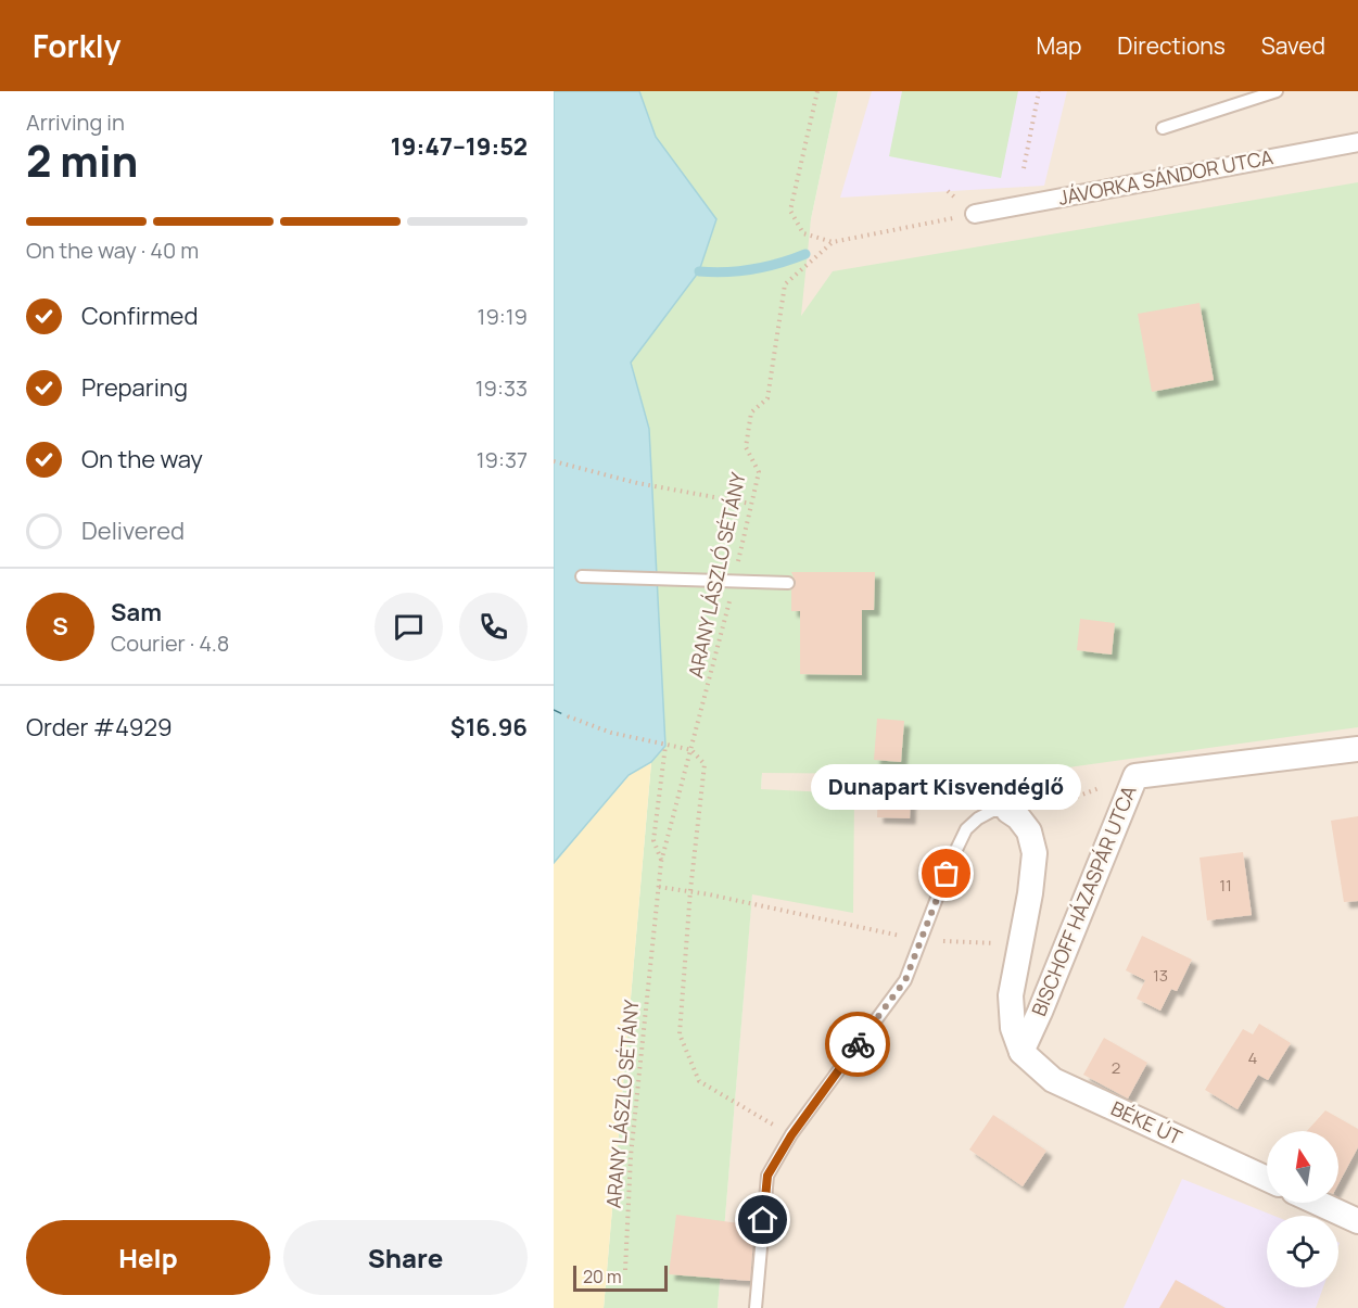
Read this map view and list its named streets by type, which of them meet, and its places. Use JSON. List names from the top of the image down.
{
  "streets": {
    "street": ["JÁVORKA SÁNDOR UTCA", "BISCHOFF HÁZASPÁR UTCA", "BÉKE ÚT"],
    "path": ["ARANY LÁSZLÓ SÉTÁNY"]
  },
  "crossings": [
    ["BISCHOFF HÁZASPÁR UTCA", "BÉKE ÚT"]
  ],
  "places": ["Dunapart Kisvendéglő"],
  "house_numbers": [
    "11",
    "13",
    "4",
    "2"
  ],
  "scale_bar": "20 m",
  "north": "top",
  "page": {
    "header": "Forkly",
    "nav": ["Map", "Directions", "Saved"],
    "heading": ["2 min", "Arriving in", "19:47–19:52"],
    "panel": [
      "Sam",
      "Courier · 4.8",
      "Order #4929",
      "$16.96"
    ],
    "bar": "On the way · 40 m",
    "list": [
      ["Confirmed", "19:19"],
      ["Preparing", "19:33"],
      ["On the way", "19:37"],
      "Delivered"
    ],
    "round": "S",
    "bubble": "Dunapart Kisvendéglő",
    "buttons": ["Help", "Share"],
    "scale": "20 m"
  }
}
